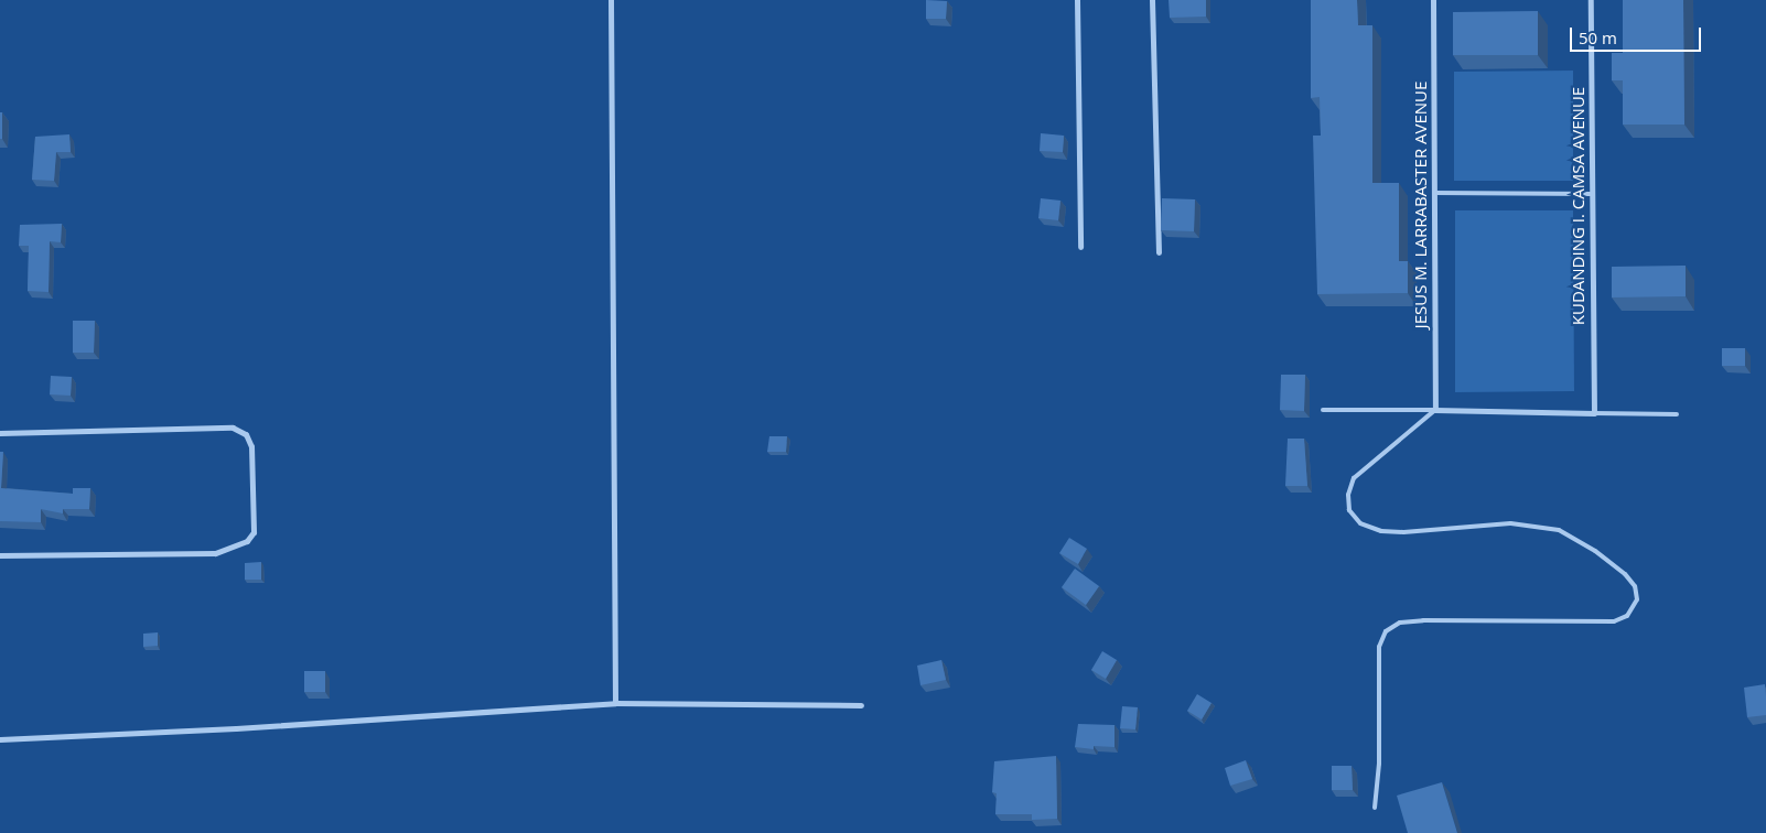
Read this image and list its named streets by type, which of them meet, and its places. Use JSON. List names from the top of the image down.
{
  "streets": {
    "street": ["JESUS M. LARRABASTER AVENUE", "KUDANDING I. CAMSA AVENUE"]
  },
  "scale_bar": "50 m"
}
